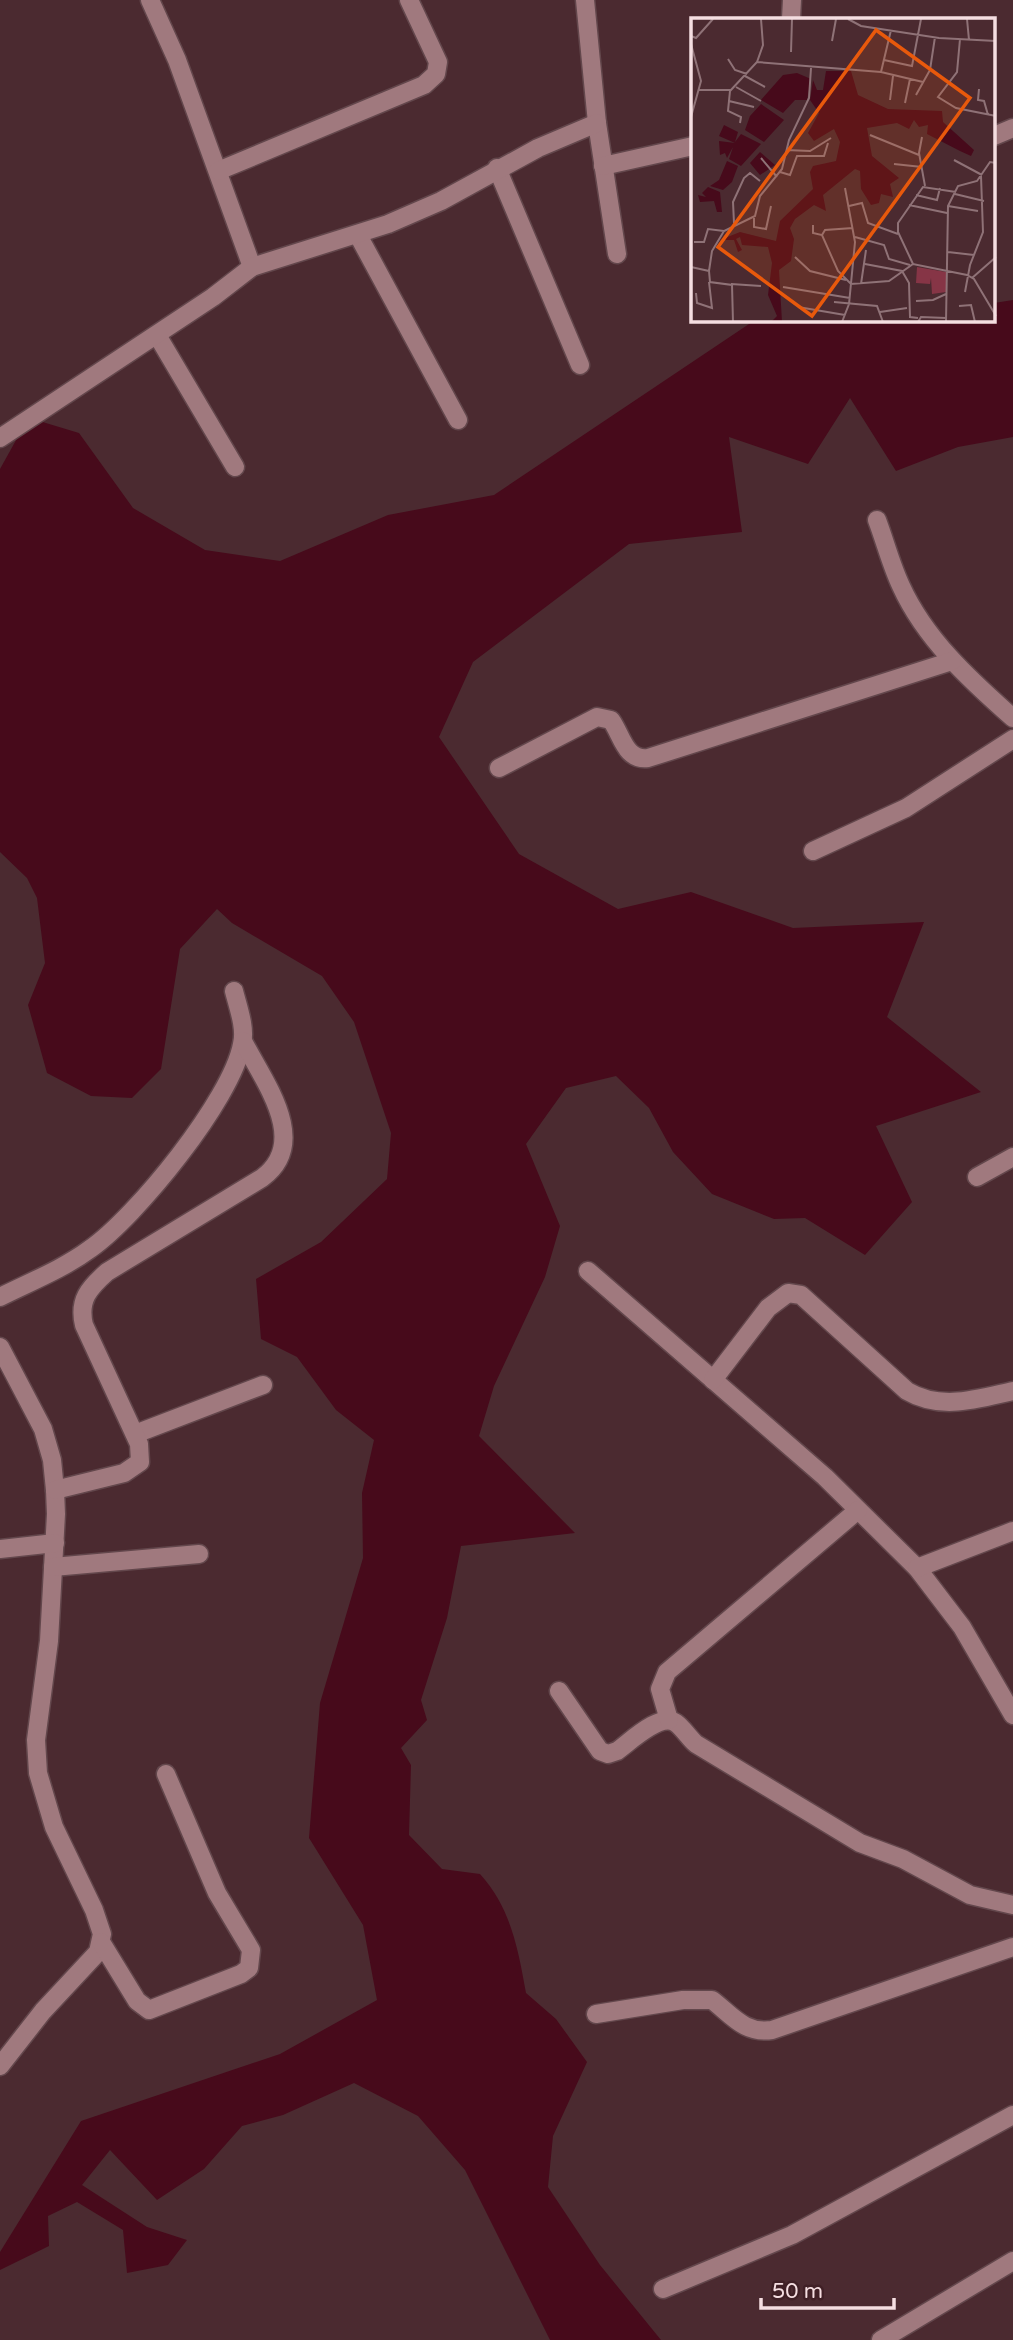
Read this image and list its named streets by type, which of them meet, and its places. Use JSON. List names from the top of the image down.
{
  "scale_bar": "50 m"
}
